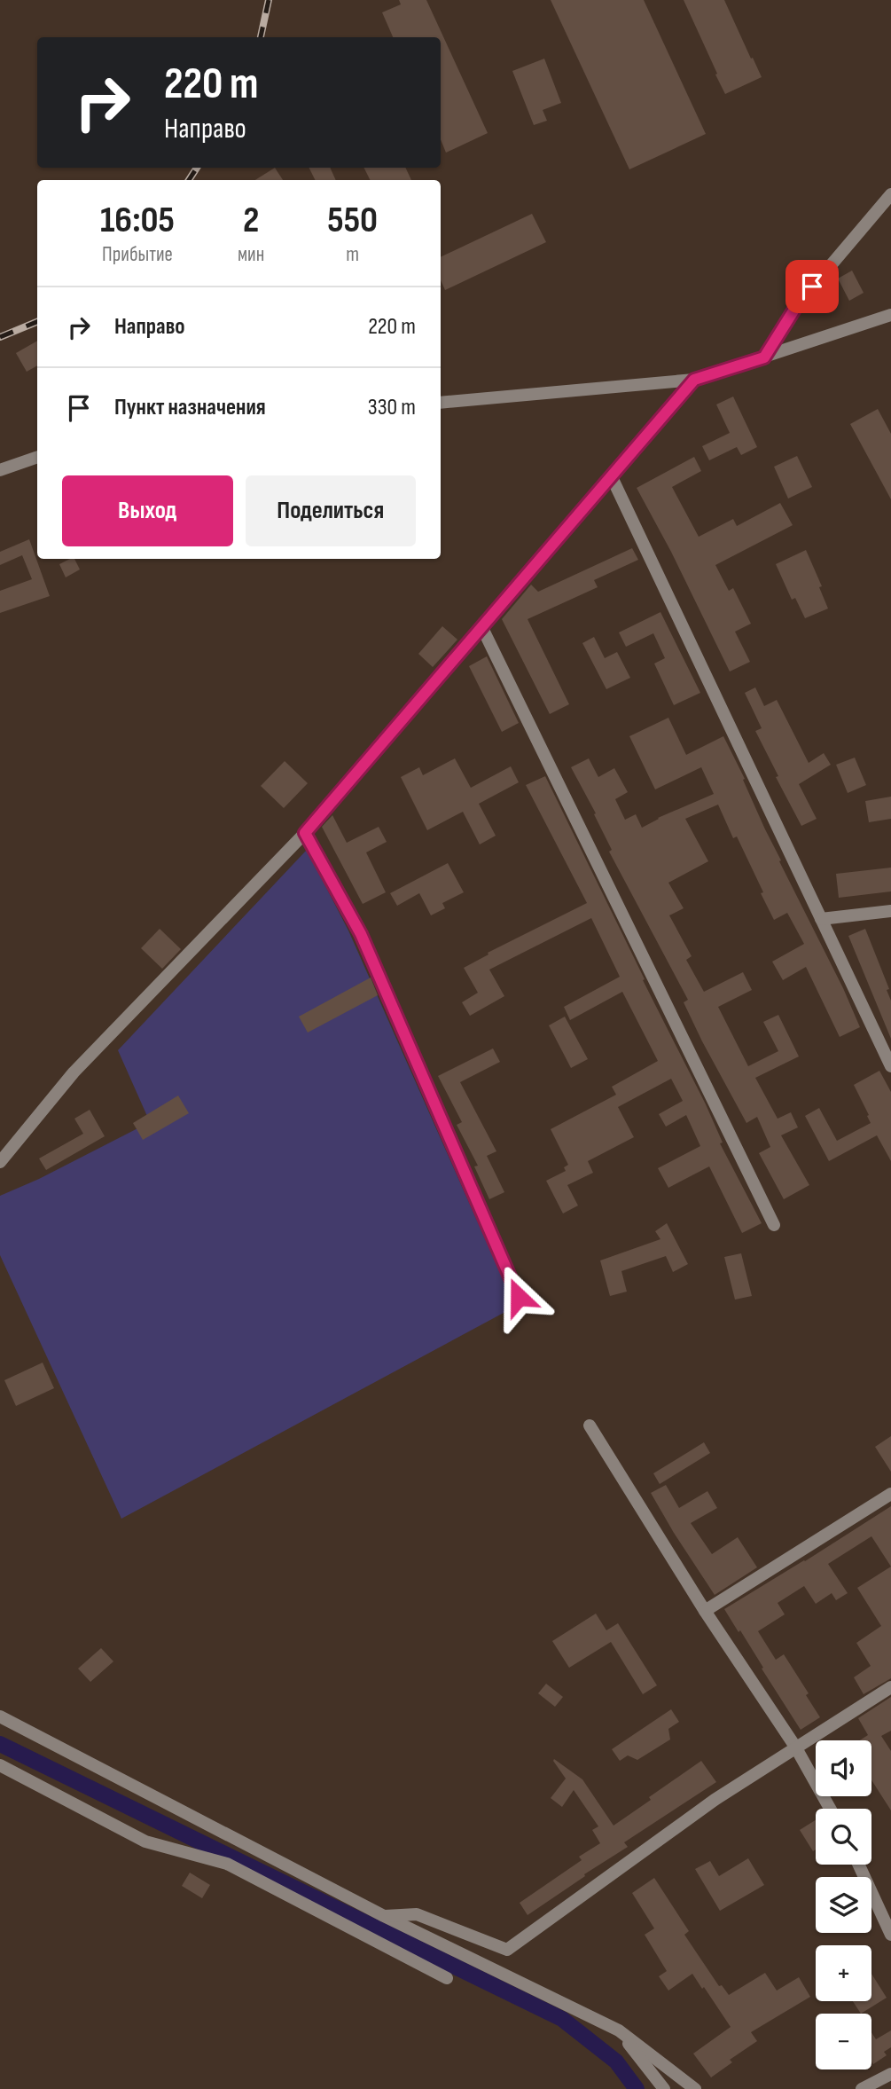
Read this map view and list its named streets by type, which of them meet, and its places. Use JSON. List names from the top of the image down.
{
  "page": {
    "turn": ["220 m", "Направо"],
    "eta": [
      "16:05",
      "Прибытие",
      "2",
      "мин",
      "550",
      "m"
    ],
    "list": [
      {
        "name": "Направо",
        "value": "220 m"
      },
      {
        "name": "Пункт назначения",
        "value": "330 m"
      }
    ],
    "buttons": ["Выход", "Поделиться"],
    "map_buttons": ["+", "−"]
  }
}
